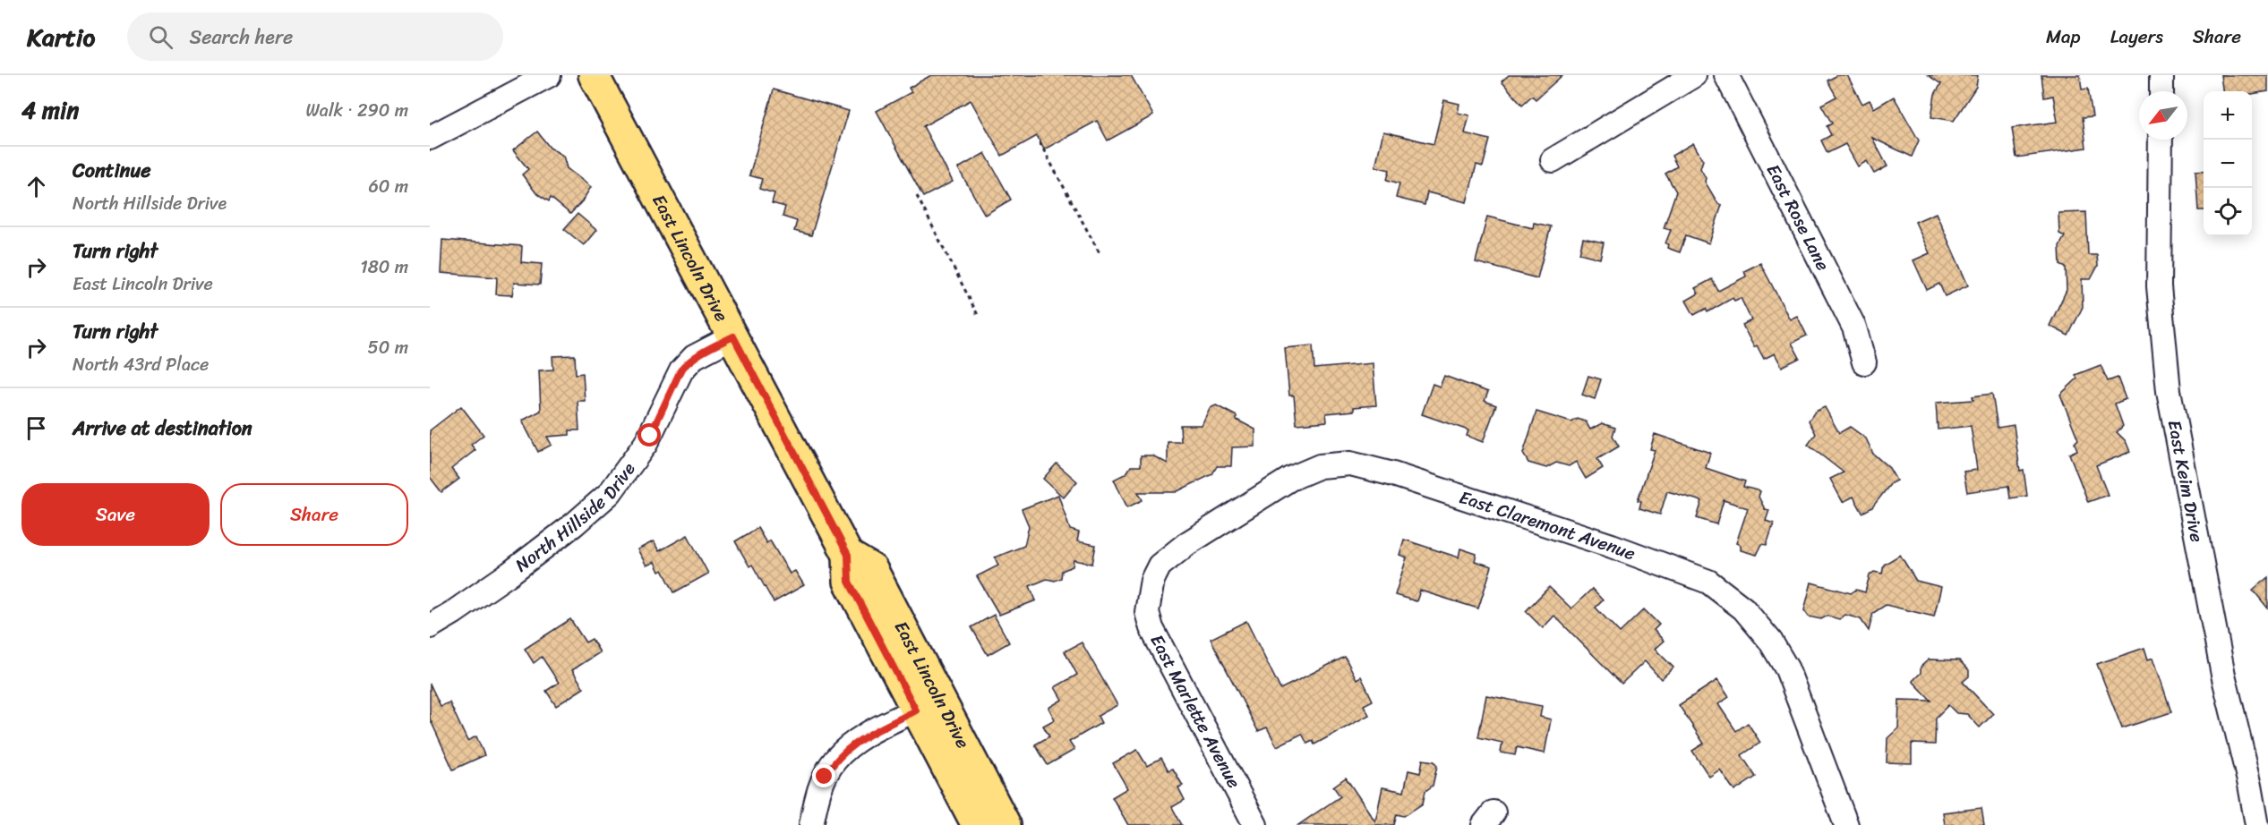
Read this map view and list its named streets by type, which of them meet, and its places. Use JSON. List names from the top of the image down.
{
  "streets": {
    "main road": ["East Lincoln Drive"],
    "street": [
      "East Rose Lane",
      "East Keim Drive",
      "North Hillside Drive",
      "East Claremont Avenue",
      "East Marlette Avenue"
    ]
  },
  "crossings": [
    ["East Lincoln Drive", "North Hillside Drive"],
    ["East Claremont Avenue", "East Marlette Avenue"]
  ],
  "north": "bottom left",
  "page": {
    "header": "Kartio",
    "search": "Search here",
    "nav": ["Map", "Layers", "Share"],
    "heading": ["4 min", "Walk · 290 m"],
    "map_buttons": ["+", "−"],
    "list": [
      ["Continue", "North Hillside Drive", "60 m"],
      ["Turn right", "East Lincoln Drive", "180 m"],
      ["Turn right", "North 43rd Place", "50 m"],
      "Arrive at destination"
    ],
    "buttons": ["Save", "Share"]
  }
}
